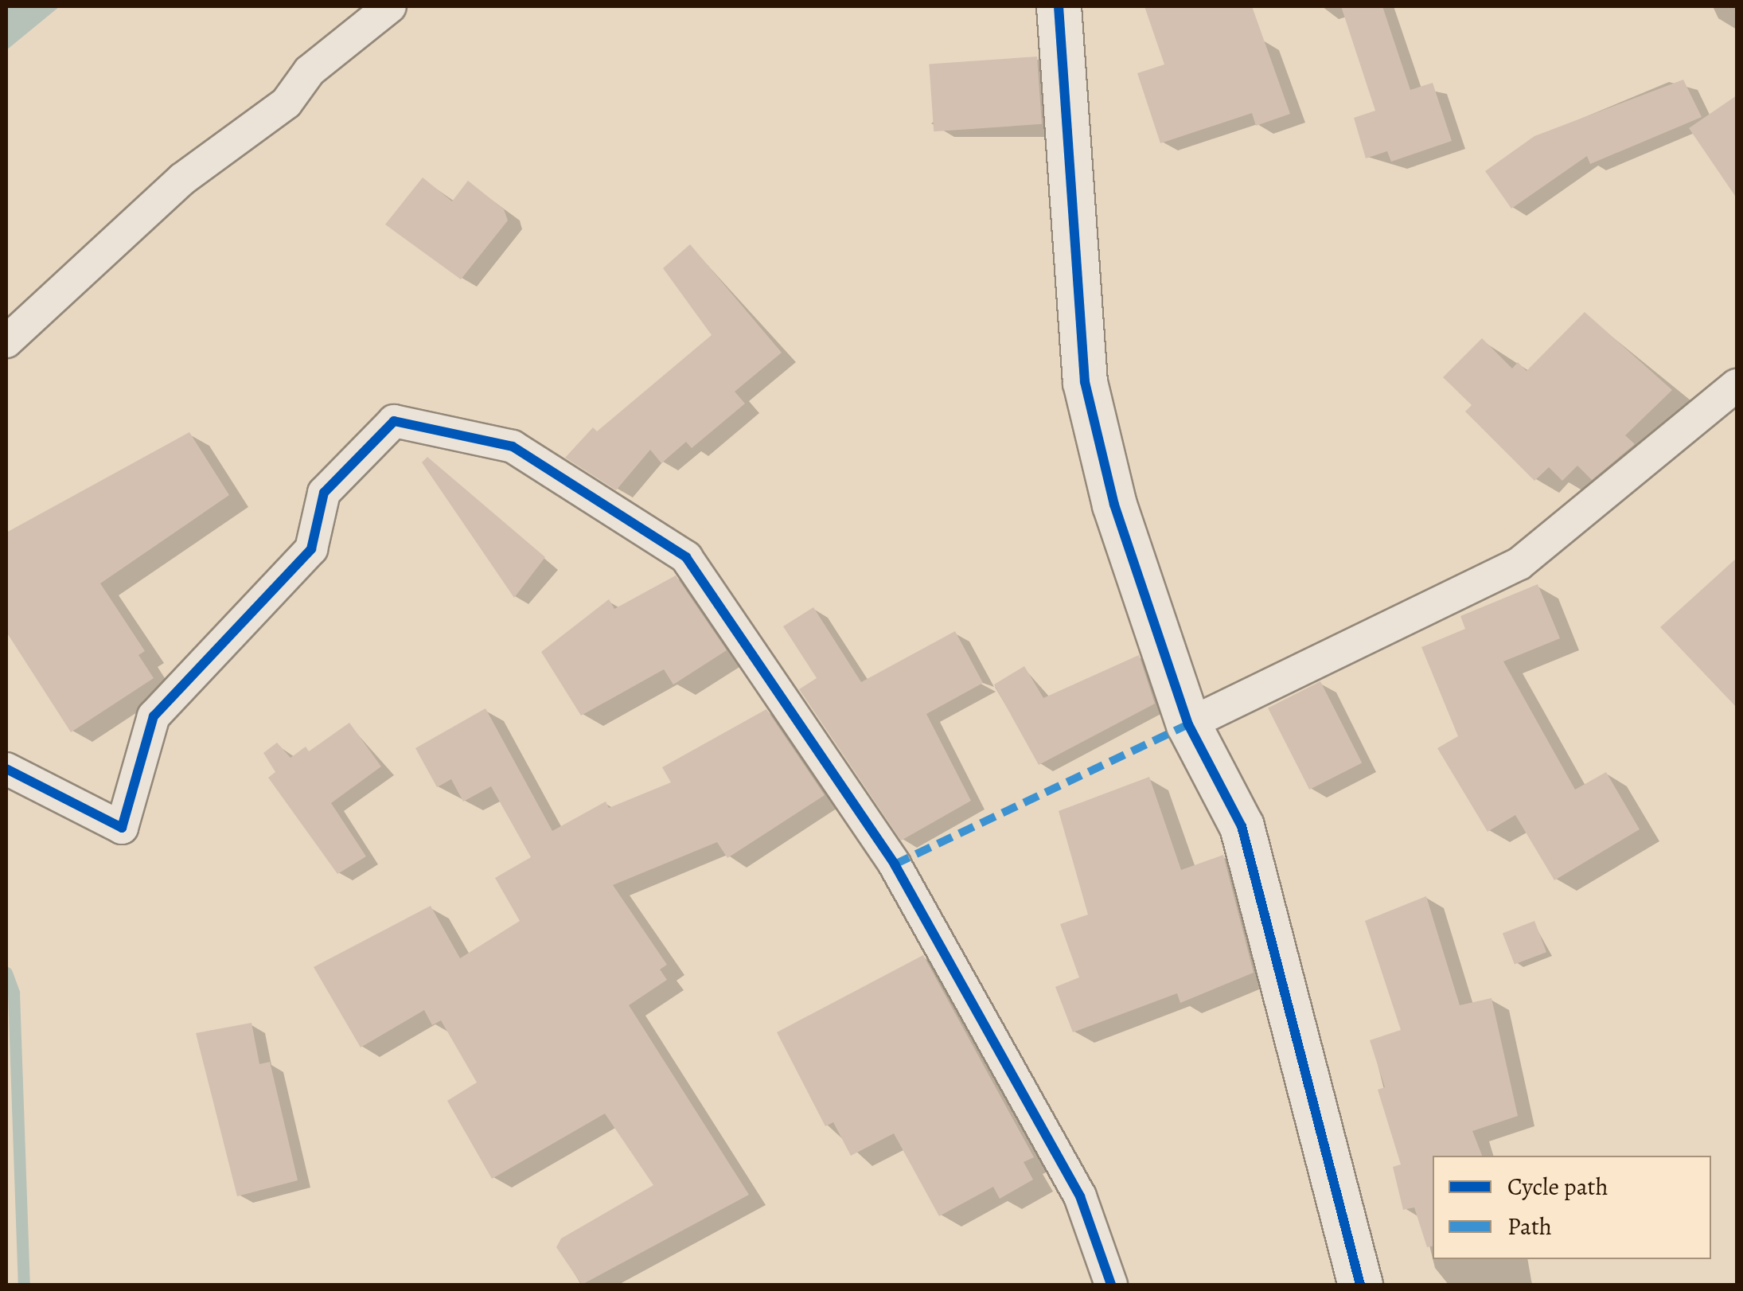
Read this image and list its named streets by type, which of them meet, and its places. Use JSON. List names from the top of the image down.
{
  "legend": ["Cycle path", "Path"]
}
